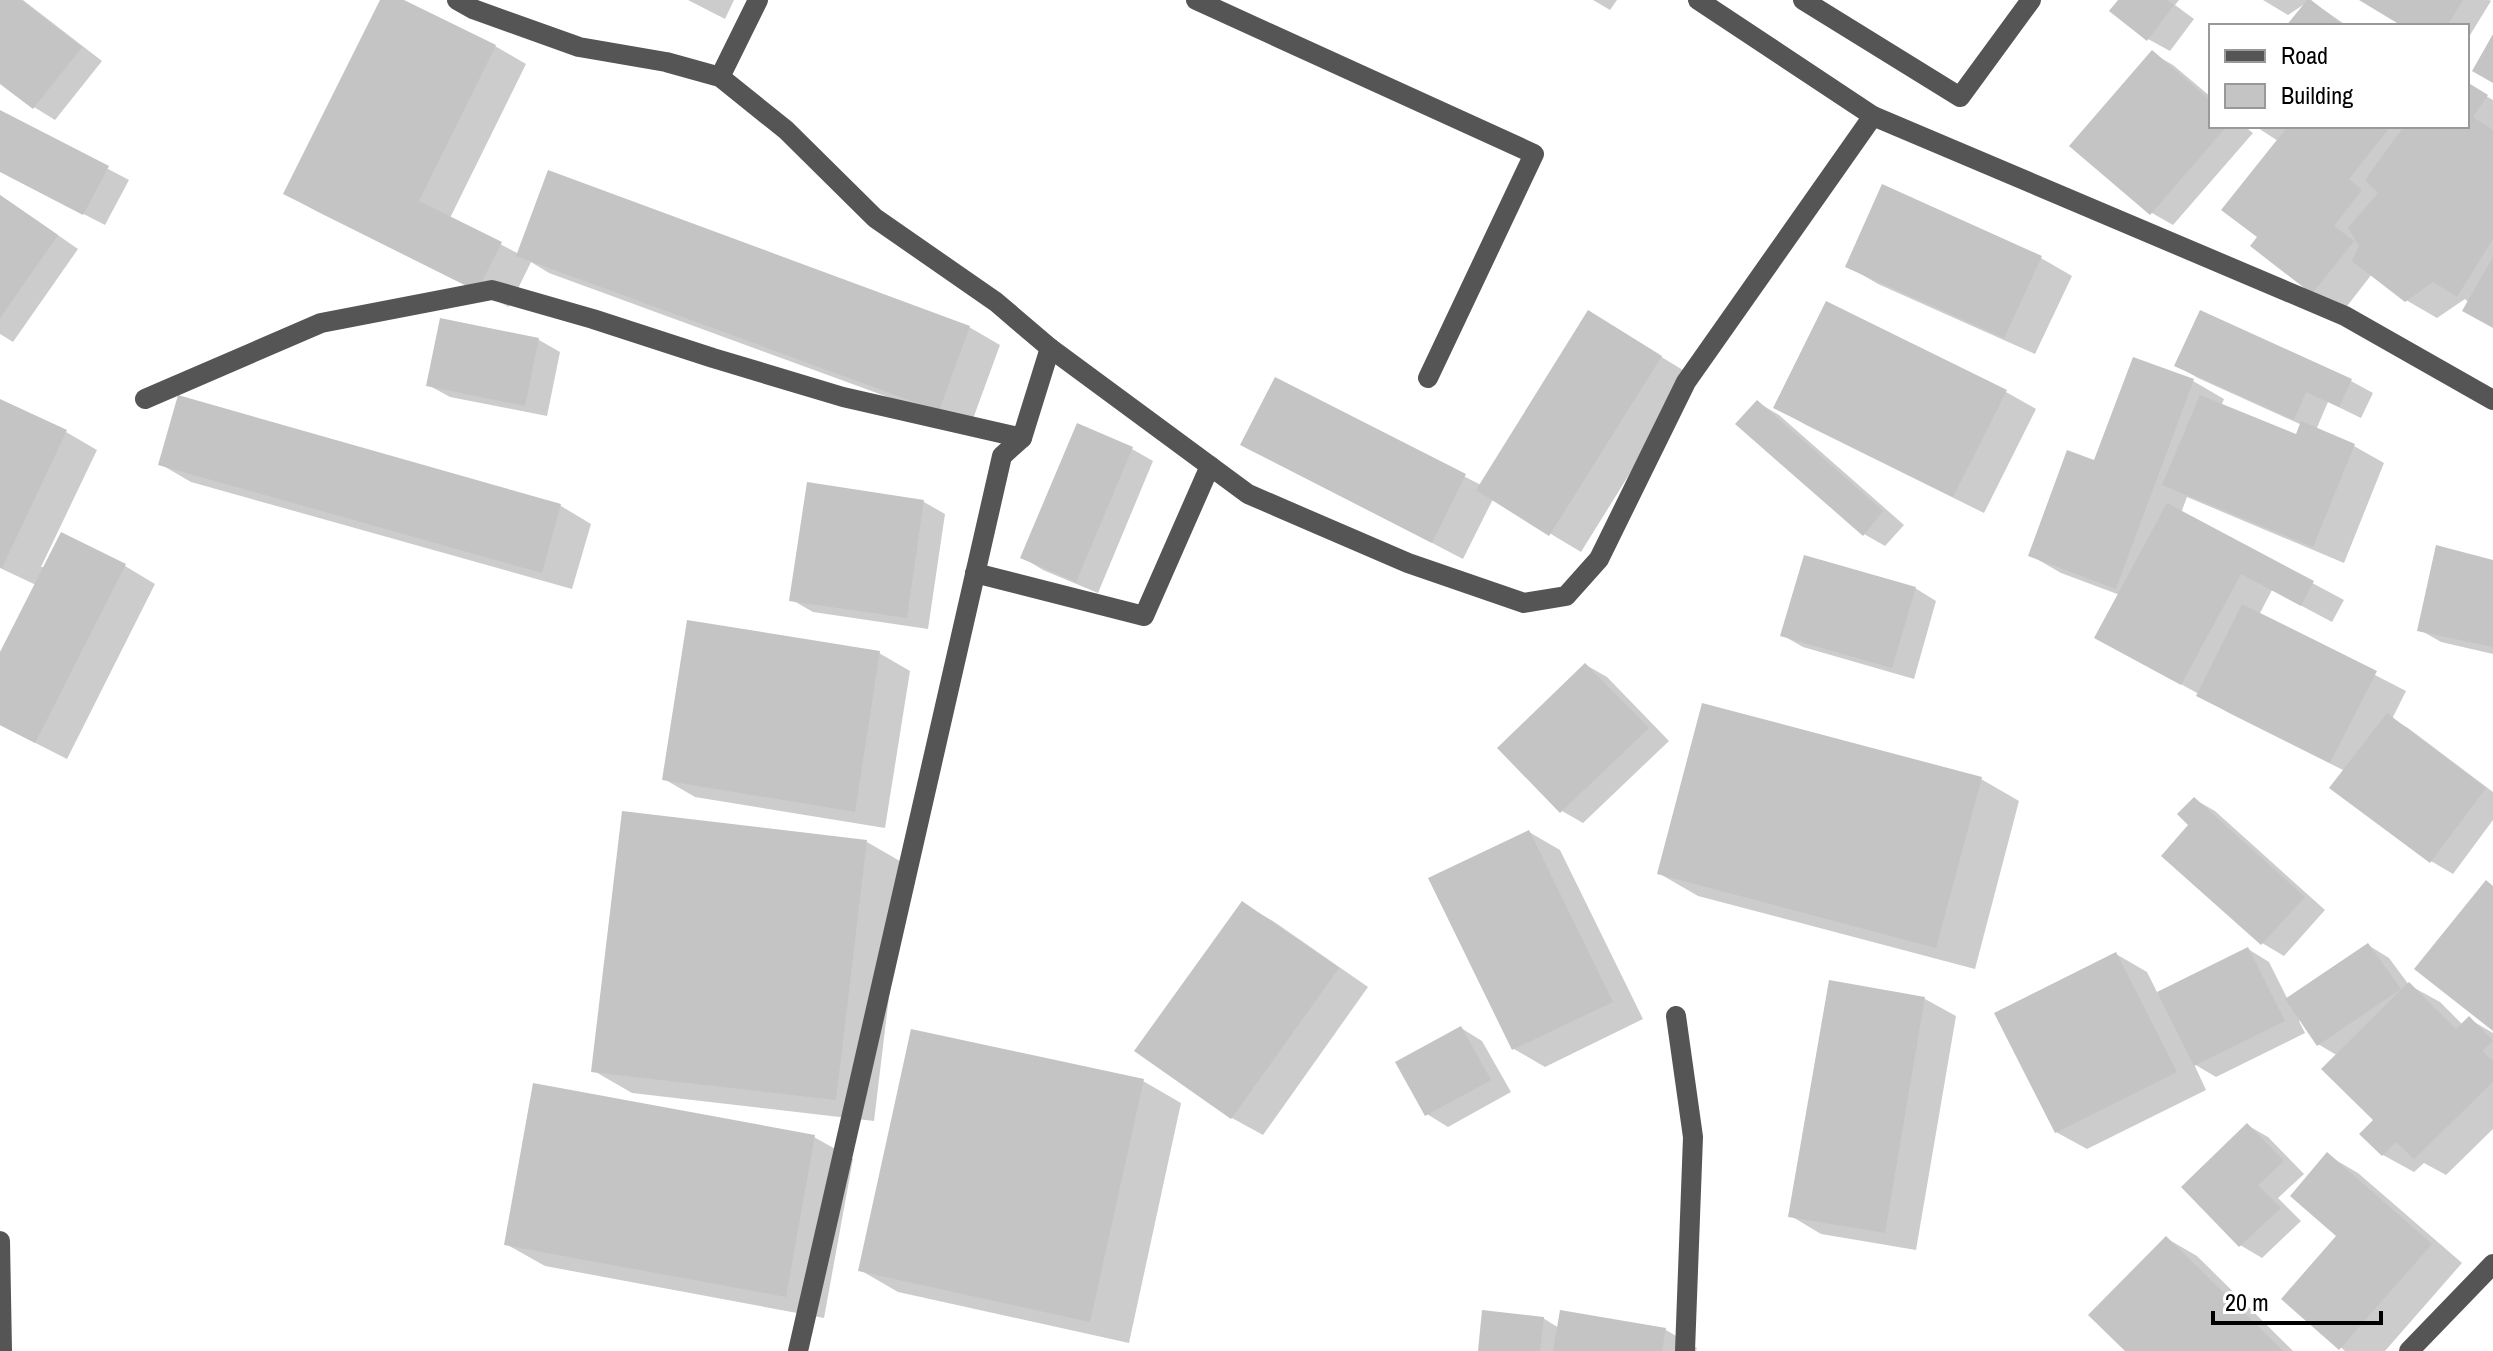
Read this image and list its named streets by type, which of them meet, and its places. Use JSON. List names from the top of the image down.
{
  "legend": ["Road", "Building"],
  "scale_bar": "20 m"
}
